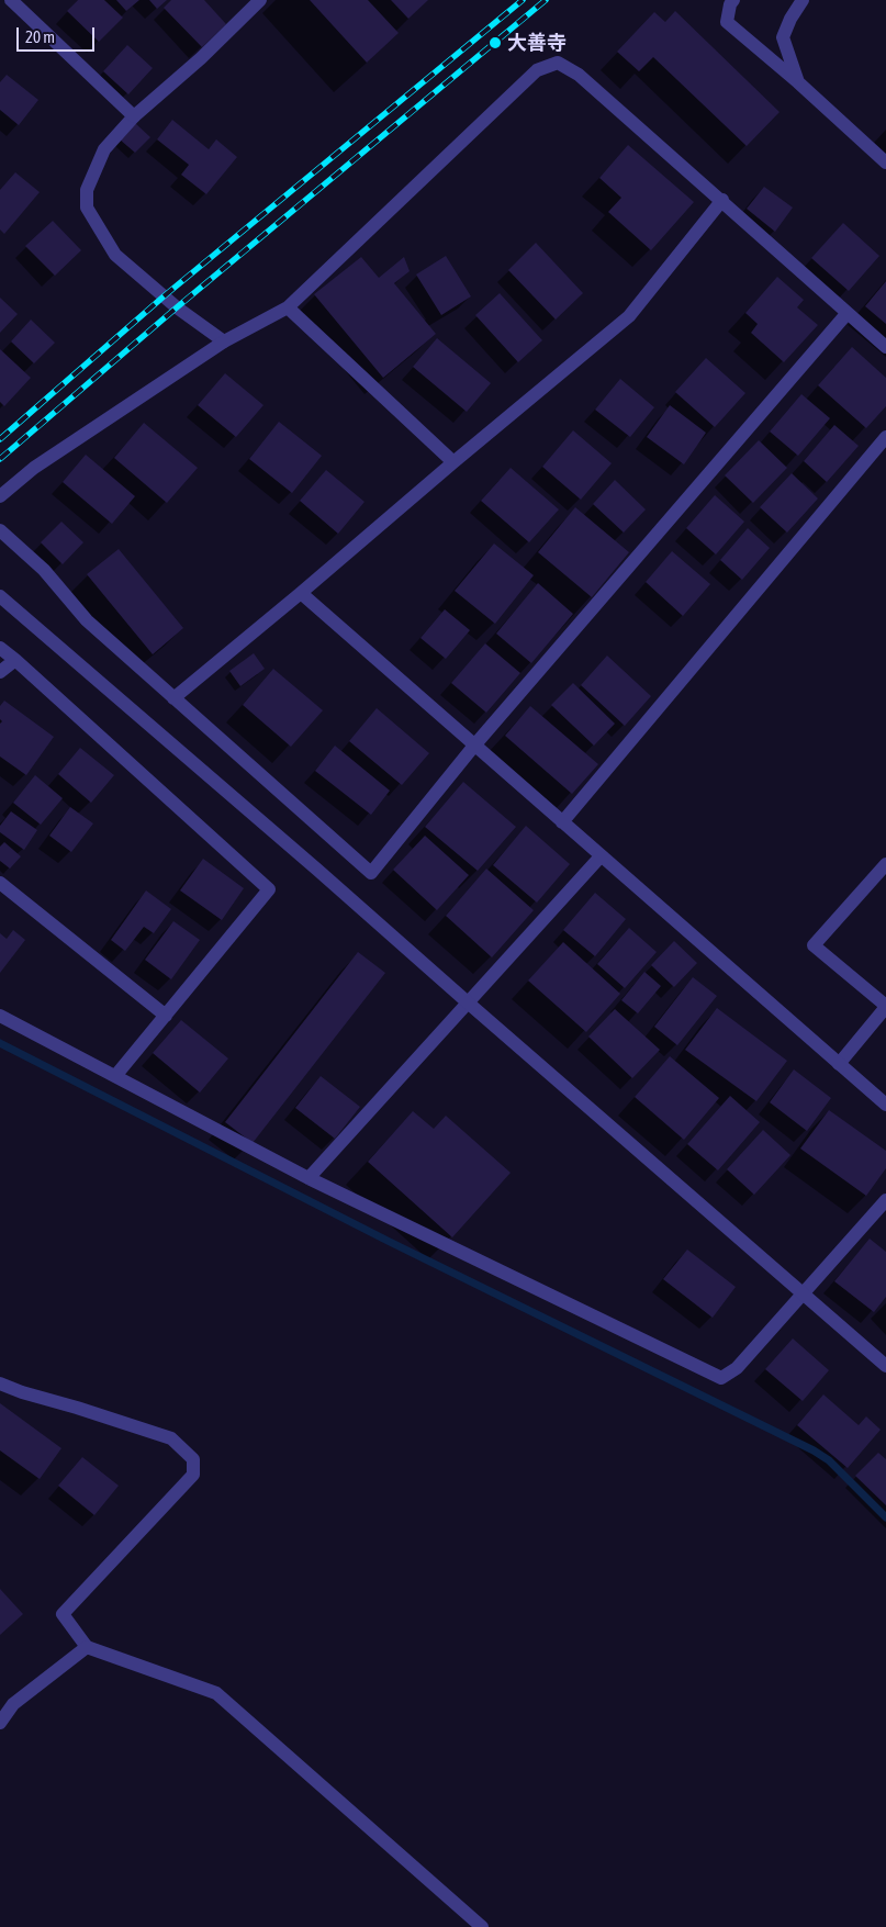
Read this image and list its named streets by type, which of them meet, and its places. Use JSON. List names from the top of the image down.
{
  "places": ["大善寺"],
  "scale_bar": "20 m"
}
